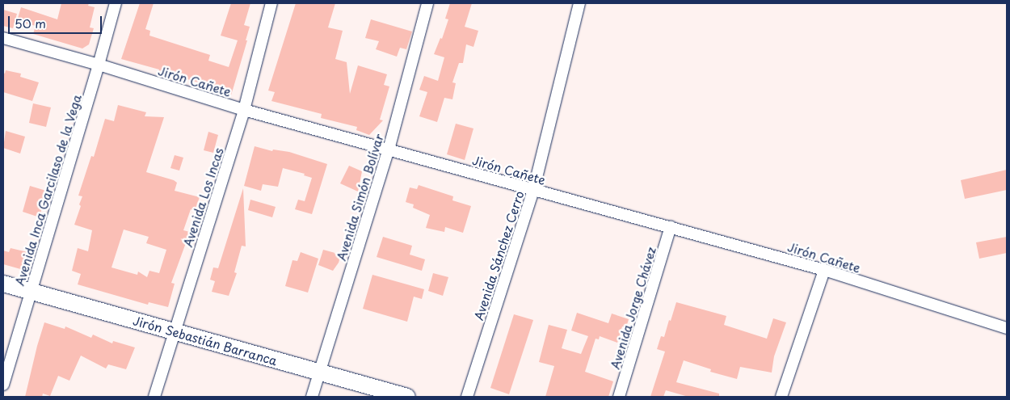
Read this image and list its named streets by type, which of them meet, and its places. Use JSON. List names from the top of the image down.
{
  "streets": {
    "street": [
      "Jirón Cañete",
      "Avenida Inca Garcilaso de la Vega",
      "Avenida Los Incas",
      "Avenida Simón Bolívar",
      "Avenida Sánchez Cerro",
      "Avenida Jorge Chávez",
      "Jirón Sebastián Barranca"
    ]
  },
  "crossings": [
    ["Jirón Cañete", "Avenida Inca Garcilaso de la Vega"],
    ["Jirón Cañete", "Avenida Los Incas"],
    ["Jirón Cañete", "Avenida Simón Bolívar"],
    ["Jirón Cañete", "Avenida Sánchez Cerro"],
    ["Jirón Cañete", "Avenida Jorge Chávez"],
    ["Avenida Inca Garcilaso de la Vega", "Jirón Sebastián Barranca"],
    ["Avenida Los Incas", "Jirón Sebastián Barranca"],
    ["Avenida Simón Bolívar", "Jirón Sebastián Barranca"]
  ],
  "scale_bar": "50 m"
}
